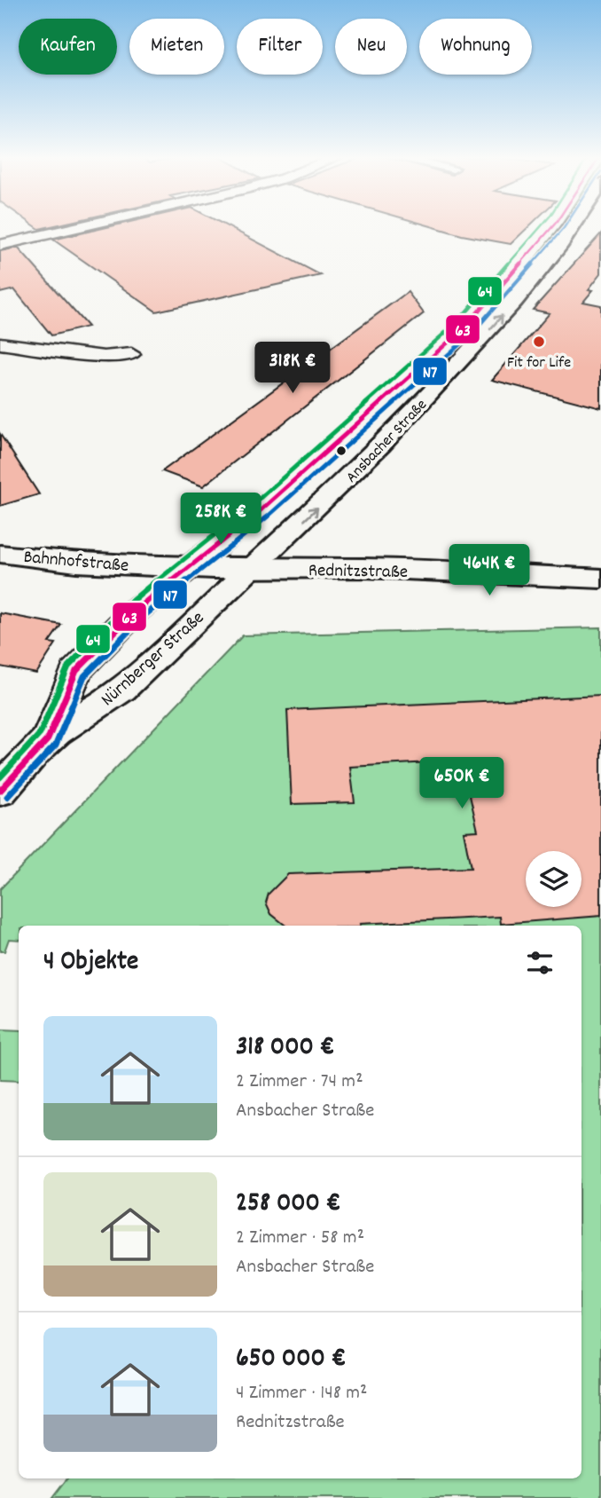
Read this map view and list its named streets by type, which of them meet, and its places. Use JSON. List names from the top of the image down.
{
  "streets": {
    "main road": [
      "Ansbacher Straße",
      "Bahnhofstraße",
      "Rednitzstraße",
      "Nürnberger Straße"
    ]
  },
  "crossings": [
    ["Ansbacher Straße", "Bahnhofstraße"],
    ["Ansbacher Straße", "Rednitzstraße"],
    ["Ansbacher Straße", "Nürnberger Straße"],
    ["Bahnhofstraße", "Rednitzstraße"],
    ["Bahnhofstraße", "Nürnberger Straße"],
    ["Rednitzstraße", "Nürnberger Straße"]
  ],
  "places": ["Fit for Life"],
  "lines": ["transit line 63", "transit line N7", "transit line 64"],
  "page": {
    "chip": [
      "Kaufen",
      "Mieten",
      "Filter",
      "Neu",
      "Wohnung"
    ],
    "price": [
      "318K €",
      "258K €",
      "464K €",
      "650K €"
    ],
    "heading": "4 Objekte",
    "list": [
      {
        "name": "318 000 €",
        "note": "2 Zimmer · 74 m² · Ansbacher Straße"
      },
      {
        "name": "258 000 €",
        "note": "2 Zimmer · 58 m² · Ansbacher Straße"
      },
      {
        "name": "650 000 €",
        "note": "4 Zimmer · 148 m² · Rednitzstraße"
      }
    ]
  }
}
